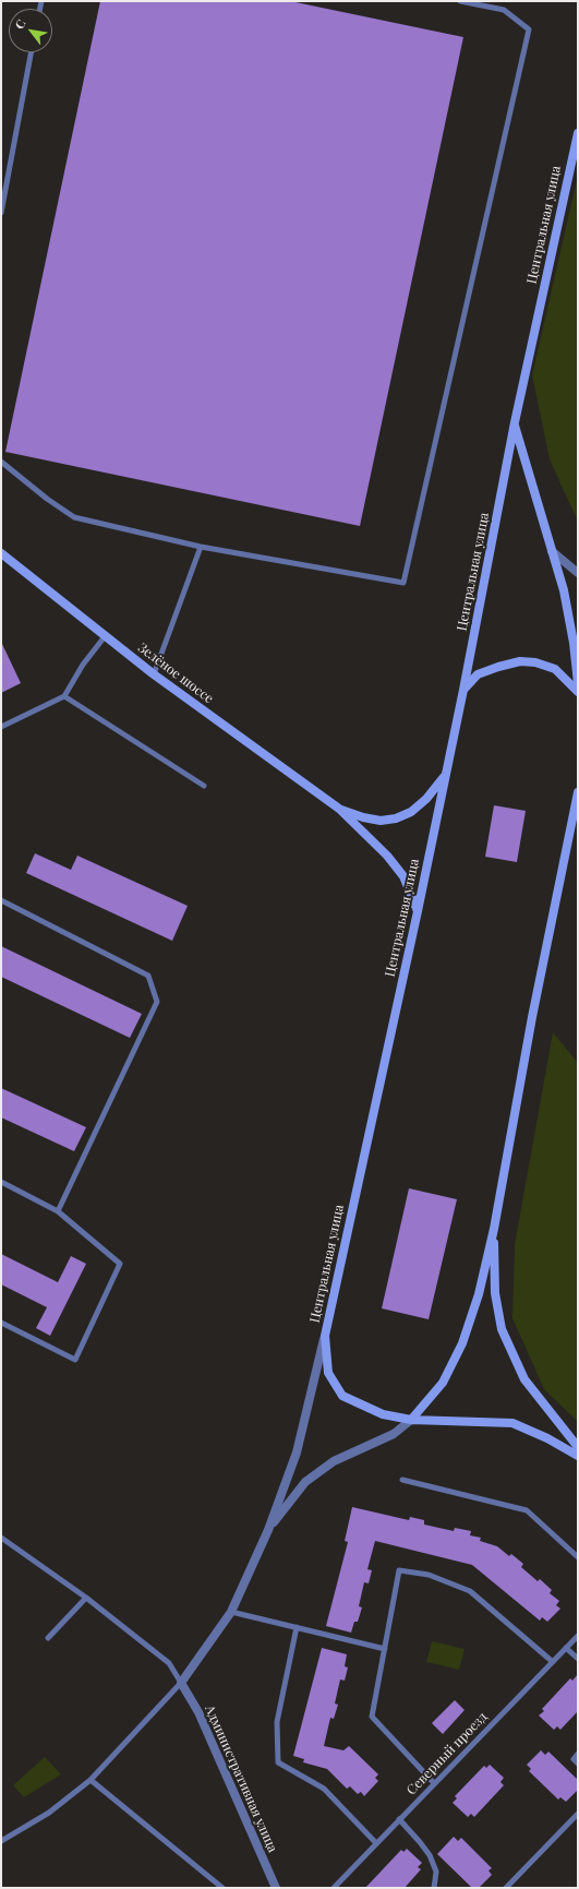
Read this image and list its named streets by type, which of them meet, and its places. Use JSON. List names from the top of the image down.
{
  "streets": {
    "main road": ["Центральная улица", "Зелёное шоссе"],
    "street": ["Административная улица"],
    "lane": ["Северный проезд"]
  },
  "crossings": [
    ["Центральная улица", "Административная улица"]
  ],
  "north": "top left"
}
